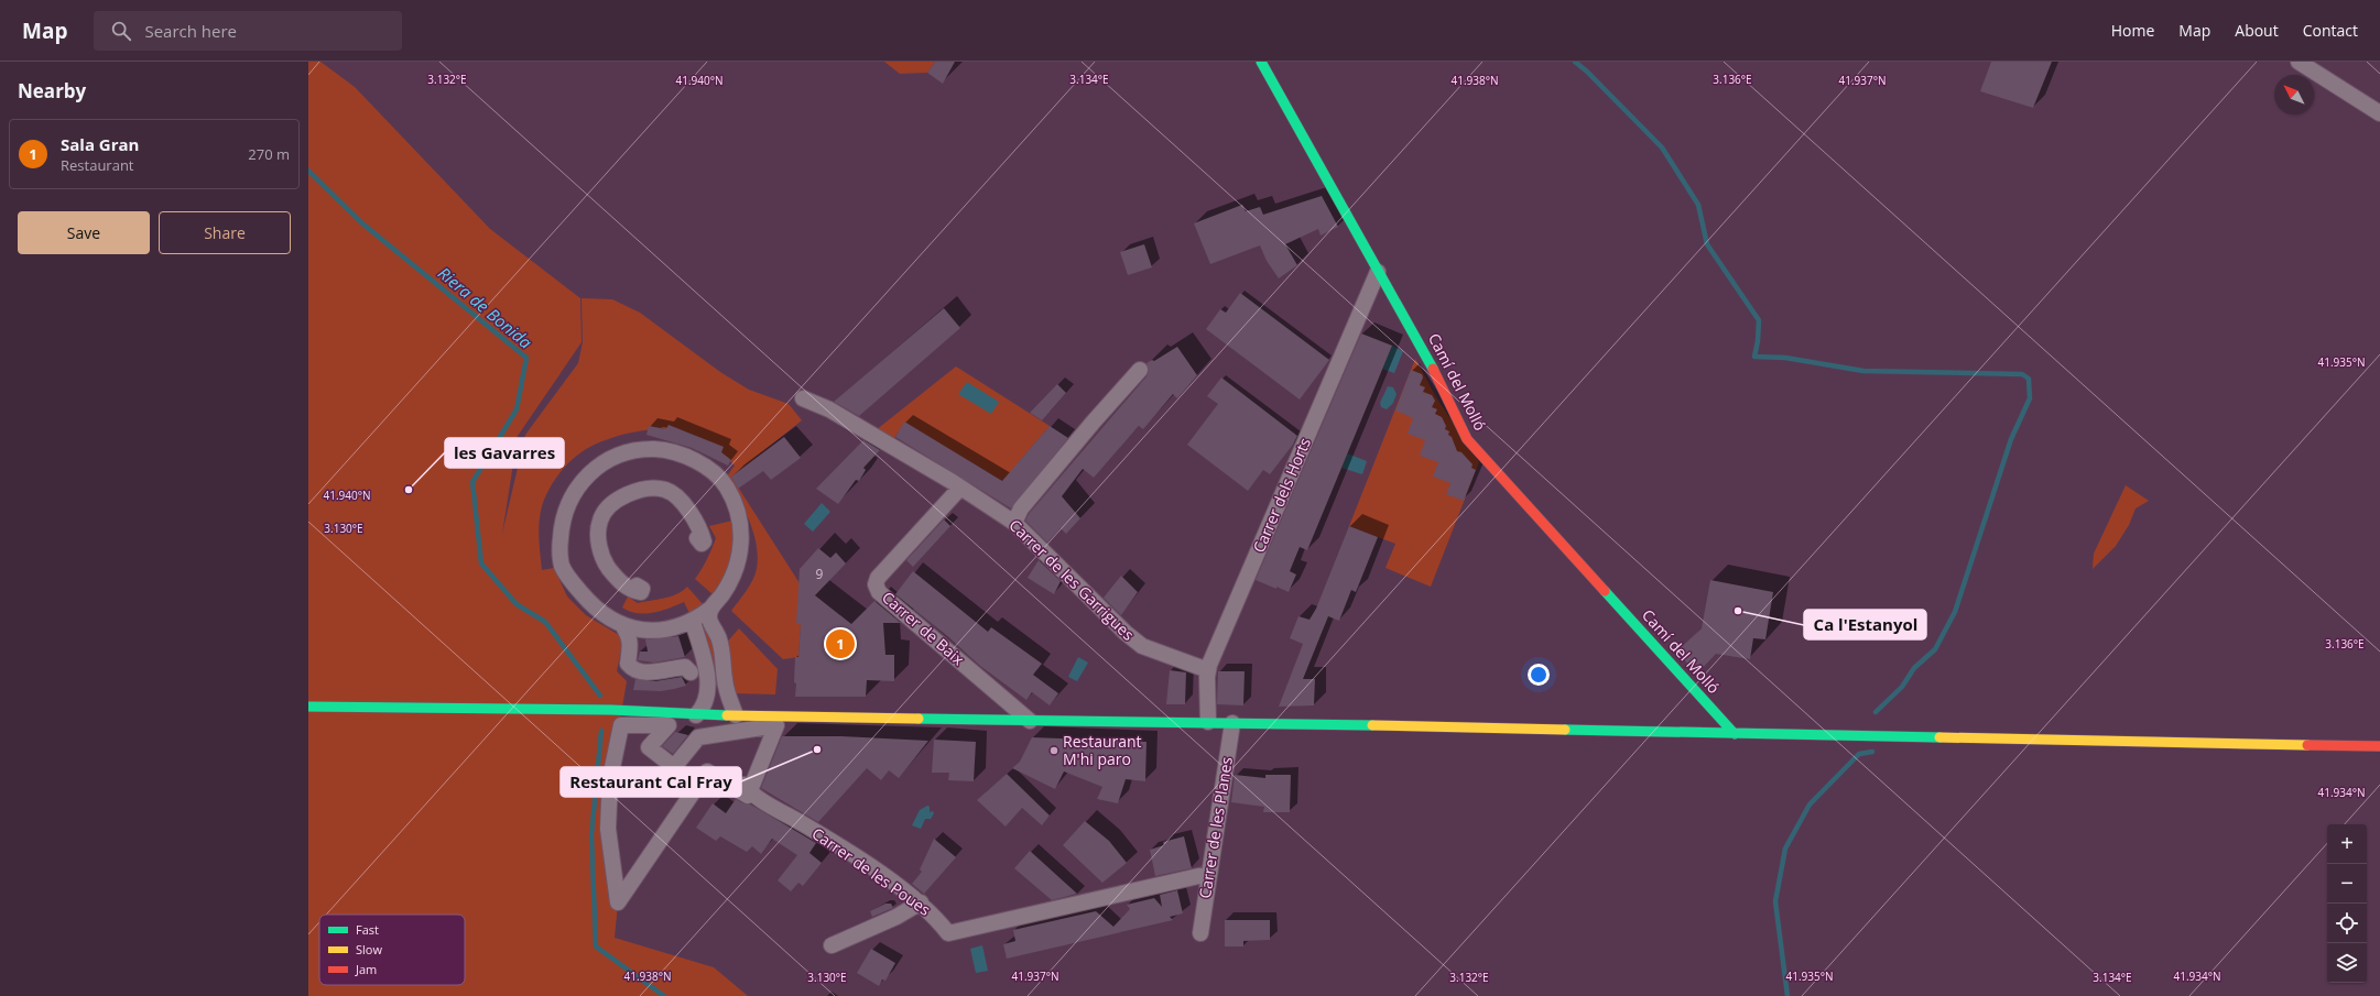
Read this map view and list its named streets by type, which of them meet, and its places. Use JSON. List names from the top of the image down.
{
  "streets": {
    "main road": ["Camí del Molló"],
    "street": [
      "Carrer dels Horts",
      "Carrer de les Garrigues",
      "Carrer de Baix",
      "Carrer de les Planes",
      "Carrer de les Poues"
    ]
  },
  "crossings": [
    ["Camí del Molló", "Carrer dels Horts"],
    ["Carrer dels Horts", "Carrer de les Garrigues"],
    ["Carrer de les Garrigues", "Carrer de Baix"],
    ["Carrer de les Planes", "Carrer de les Poues"]
  ],
  "water": ["Riera de Bonida"],
  "places": [
    "les Gavarres",
    "Ca l'Estanyol",
    "Restaurant Cal Fray",
    "Restaurant M'hi paro"
  ],
  "house_numbers": ["9"],
  "legend": ["Fast", "Slow", "Jam"],
  "north": "top left",
  "page": {
    "header": "Map",
    "search": "Search here",
    "nav": [
      "Home",
      "Map",
      "About",
      "Contact"
    ],
    "heading": "Nearby",
    "list": [
      {
        "mark": "1",
        "name": "Sala Gran",
        "note": "Restaurant",
        "value": "270 m"
      }
    ],
    "buttons": ["Save", "Share"],
    "pins": "1",
    "map_buttons": ["+", "−"]
  },
  "coordinates": [
    "3.132°E",
    "3.134°E",
    "3.136°E",
    "41.940°N",
    "41.938°N",
    "41.937°N",
    "41.935°N",
    "3.130°E",
    "41.934°N"
  ]
}
